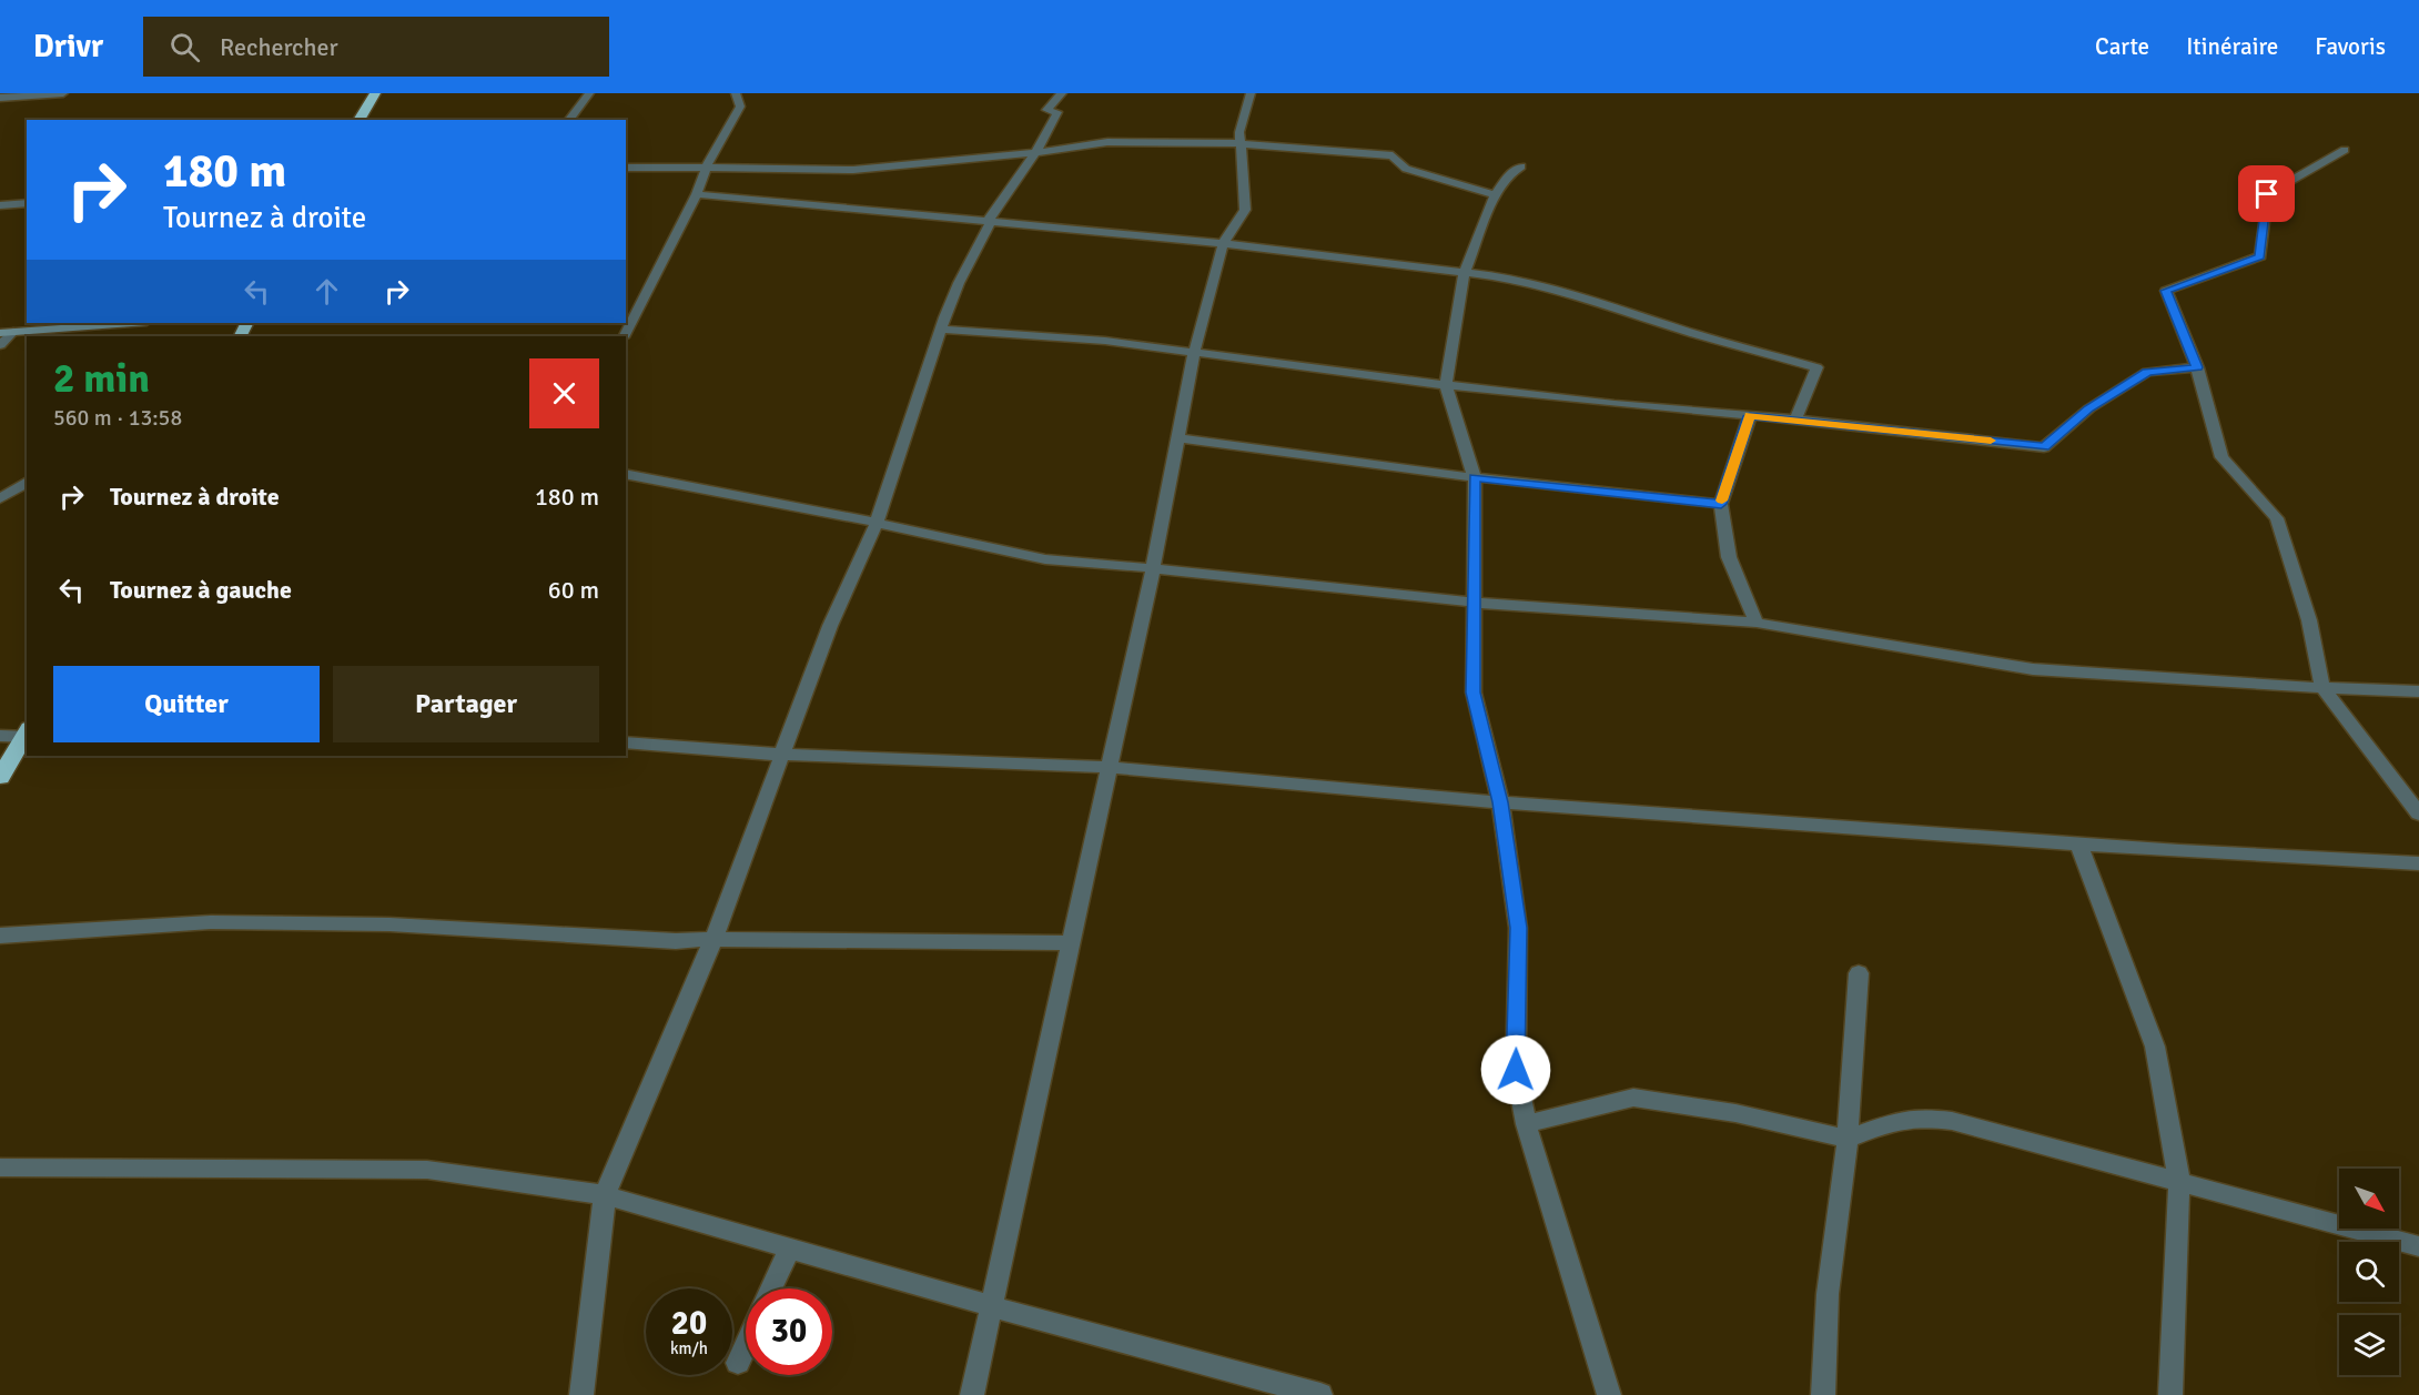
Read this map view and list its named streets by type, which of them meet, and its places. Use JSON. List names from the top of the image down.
{
  "north": "bottom right",
  "page": {
    "header": "Drivr",
    "search": "Rechercher",
    "nav": ["Carte", "Itinéraire", "Favoris"],
    "turn": ["180 m", "Tournez à droite"],
    "heading": ["2 min", "560 m · 13:58"],
    "list": [
      {
        "name": "Tournez à droite",
        "value": "180 m"
      },
      {
        "name": "Tournez à gauche",
        "value": "60 m"
      }
    ],
    "buttons": ["Quitter", "Partager"],
    "speed": "20 km/h",
    "limit": "30"
  }
}
